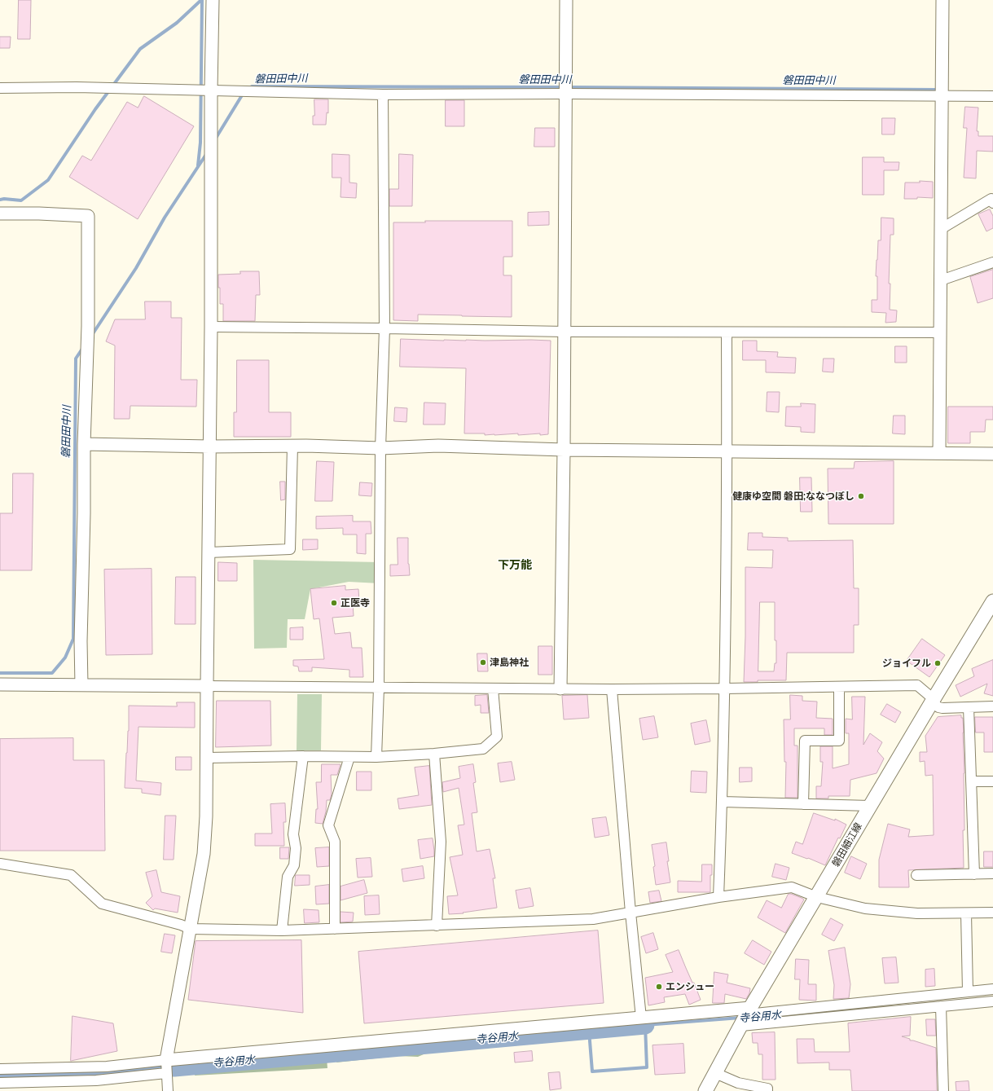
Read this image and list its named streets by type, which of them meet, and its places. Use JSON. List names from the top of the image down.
{
  "streets": {
    "main road": ["磐田細江線"]
  },
  "districts": ["下万能"],
  "water": ["磐田田中川", "寺谷用水"],
  "places": [
    "健康ゆ空間 磐田;ななつぼし",
    "正医寺",
    "津島神社",
    "ジョイフル",
    "エンシュー"
  ]
}
